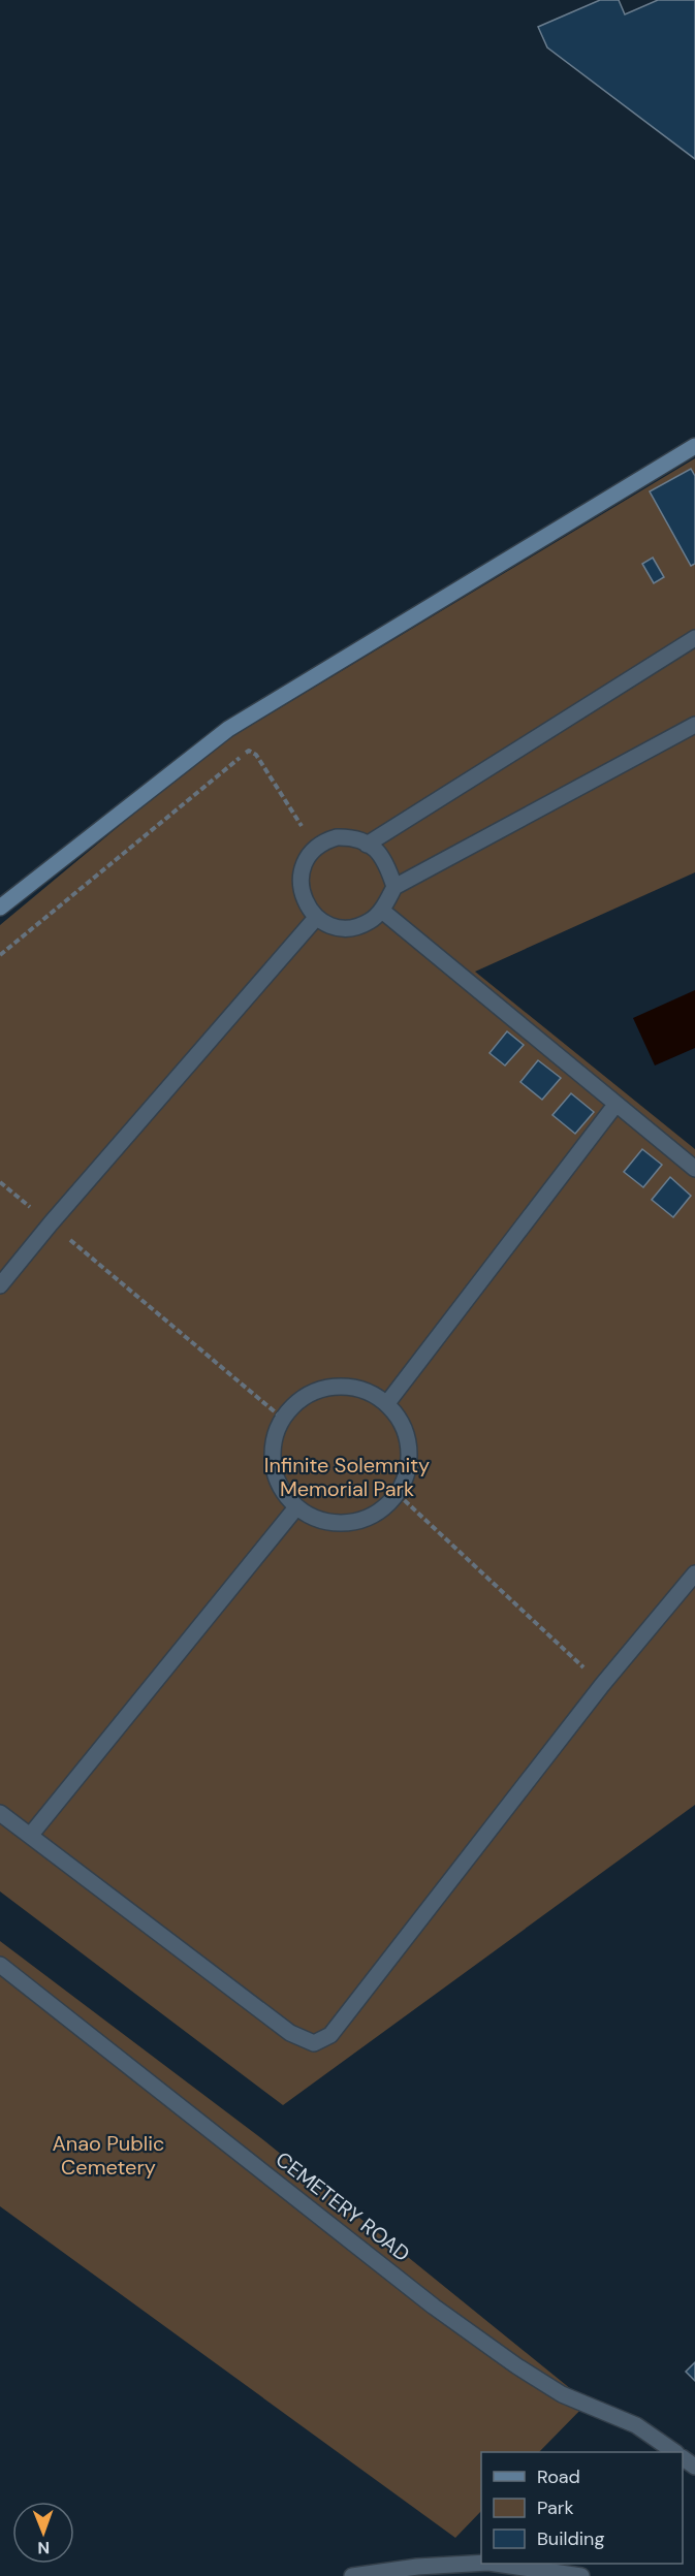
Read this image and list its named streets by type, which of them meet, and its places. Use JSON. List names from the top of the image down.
{
  "streets": {
    "street": ["CEMETERY ROAD"]
  },
  "parks": ["Infinite Solemnity Memorial Park", "Anao Public Cemetery"],
  "legend": ["Road", "Park", "Building"],
  "north": "bottom"
}
